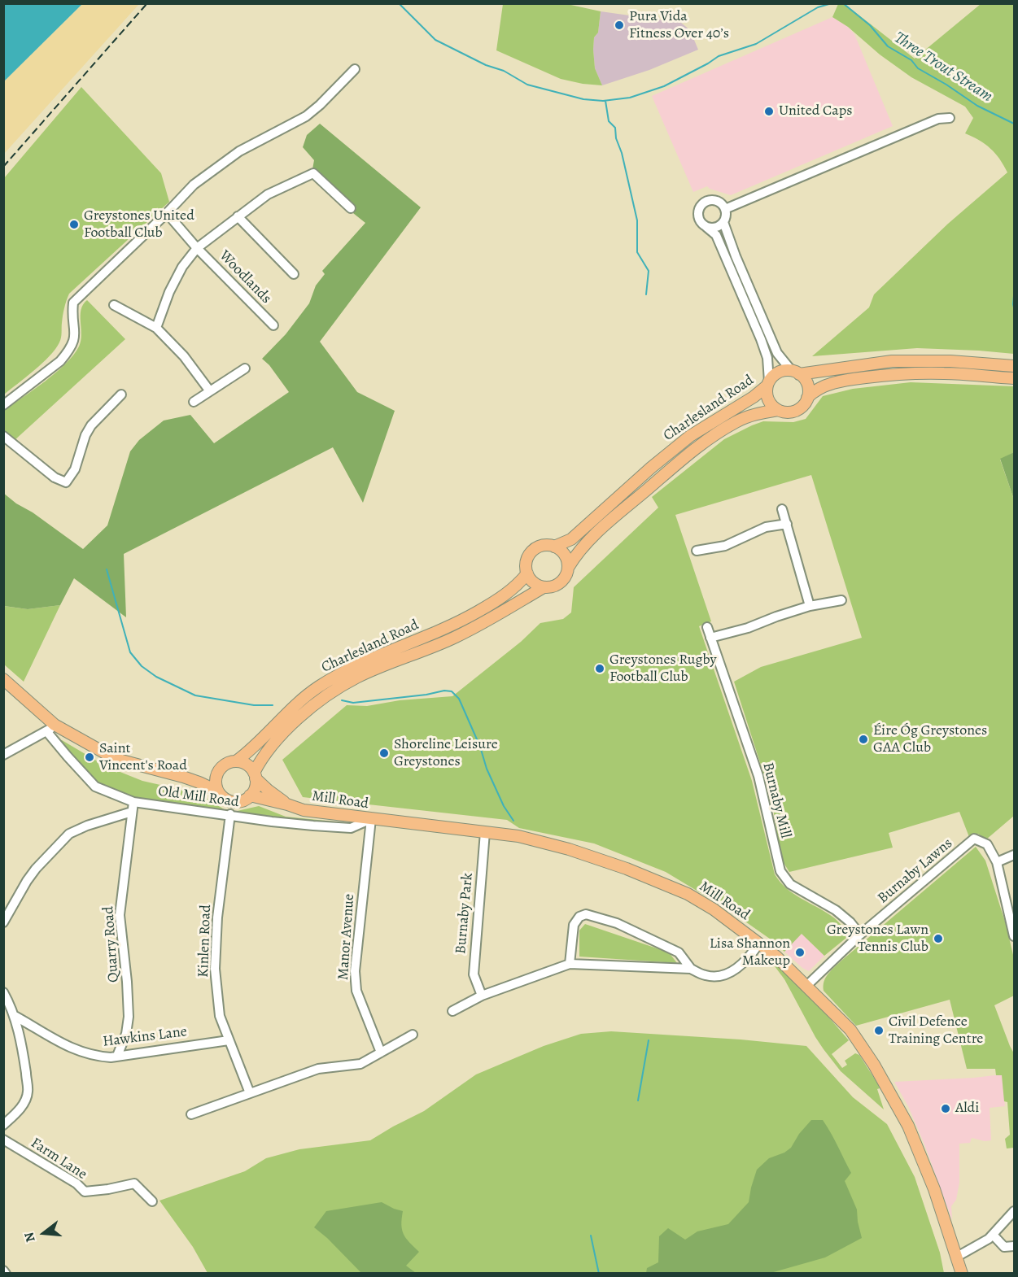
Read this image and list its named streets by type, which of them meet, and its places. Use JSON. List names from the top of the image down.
{
  "streets": {
    "main road": ["Charlesland Road", "Mill Road"],
    "street": [
      "Woodlands",
      "Old Mill Road",
      "Burnaby Mill",
      "Burnaby Lawns",
      "Burnaby Park",
      "Manor Avenue",
      "Kinlen Road",
      "Quarry Road",
      "Hawkins Lane",
      "Farm Lane"
    ]
  },
  "crossings": [
    ["Charlesland Road", "Mill Road"],
    ["Old Mill Road", "Mill Road"],
    ["Old Mill Road", "Manor Avenue"],
    ["Old Mill Road", "Kinlen Road"],
    ["Old Mill Road", "Quarry Road"],
    ["Mill Road", "Burnaby Lawns"],
    ["Mill Road", "Burnaby Park"],
    ["Mill Road", "Manor Avenue"],
    ["Burnaby Mill", "Burnaby Lawns"],
    ["Kinlen Road", "Hawkins Lane"],
    ["Quarry Road", "Hawkins Lane"]
  ],
  "water": ["Three Trout Stream"],
  "places": [
    "Pura Vida Fitness Over 40’s",
    "United Caps",
    "Greystones United Football Club",
    "Greystones Rugby Football Club",
    "Éire Óg Greystones GAA Club",
    "Shoreline Leisure Greystones",
    "Saint Vincent's Road",
    "Greystones Lawn Tennis Club",
    "Lisa Shannon Makeup",
    "Civil Defence Training Centre",
    "Aldi"
  ],
  "north": "left"
}
